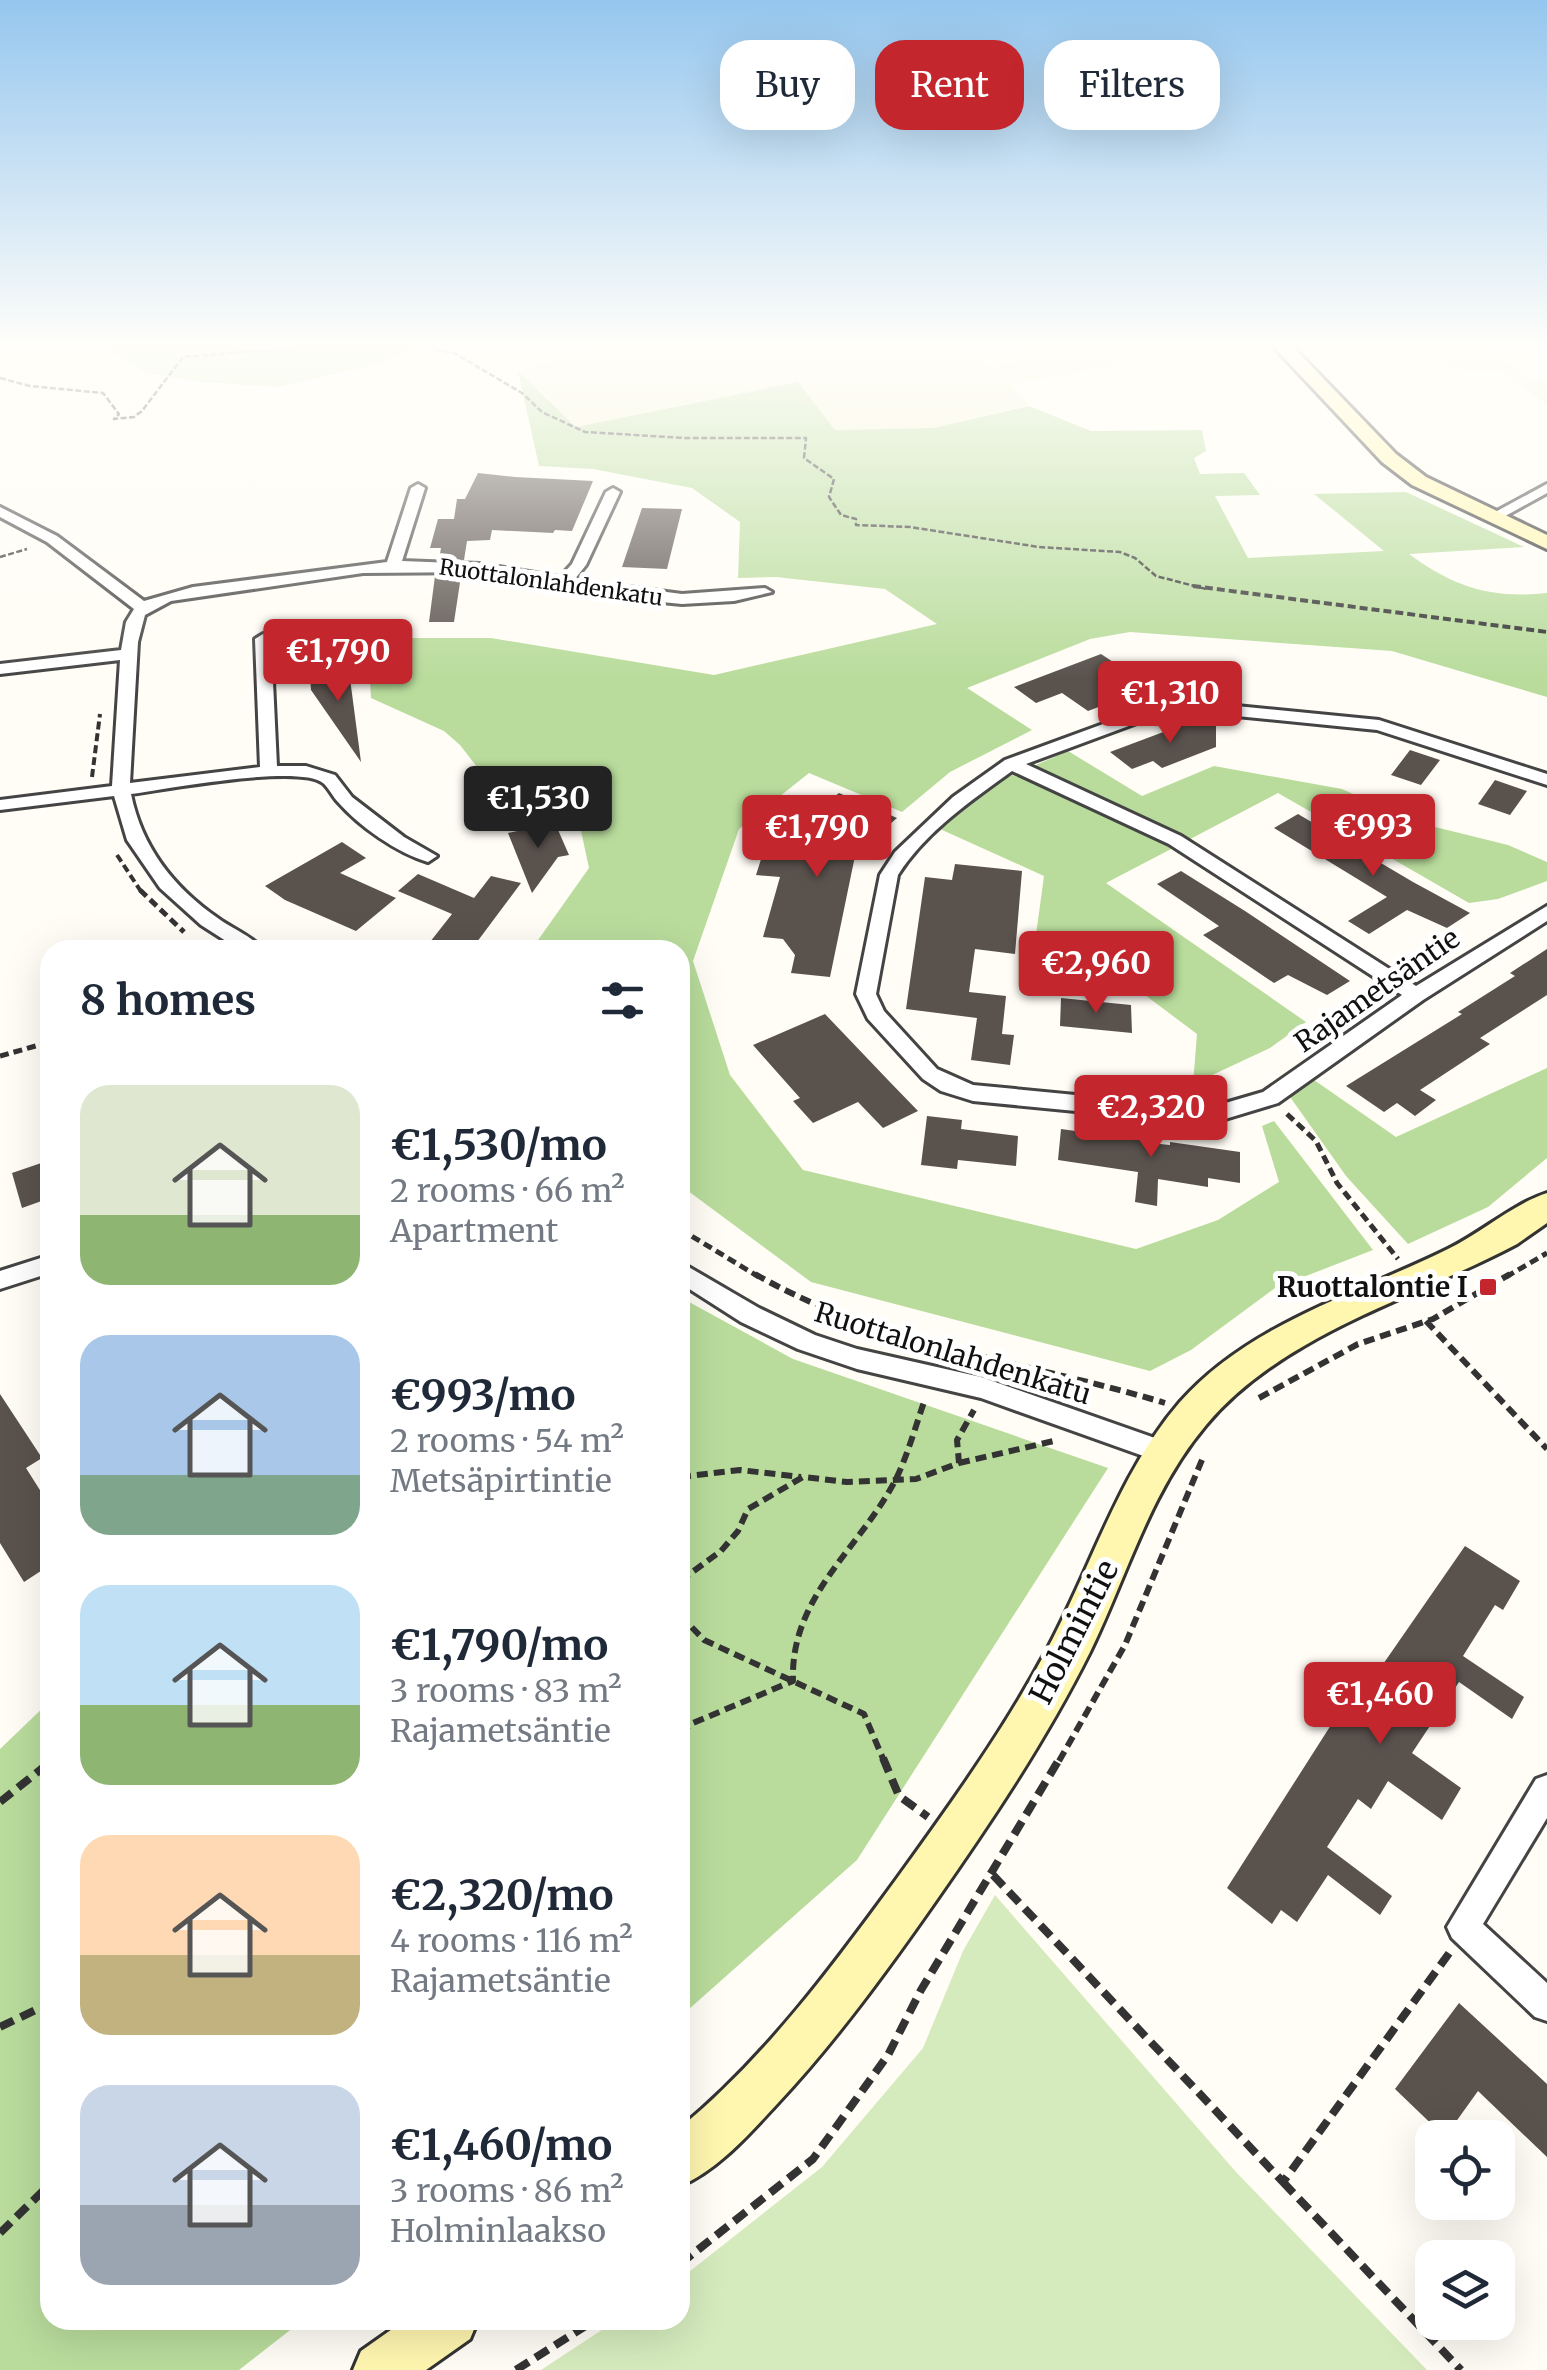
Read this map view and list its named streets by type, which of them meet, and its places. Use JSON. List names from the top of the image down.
{
  "streets": {
    "street": ["Ruottalonlahdenkatu", "Rajametsäntie", "Holmintie"]
  },
  "crossings": [
    ["Ruottalonlahdenkatu", "Holmintie"]
  ],
  "places": {
    "transit": ["Ruottalontie I"]
  },
  "page": {
    "chip": ["Buy", "Rent", "Filters"],
    "price": [
      "€1,790",
      "€1,310",
      "€1,530",
      "€993",
      "€1,790",
      "€2,960",
      "€2,320",
      "€1,460"
    ],
    "heading": "8 homes",
    "list": [
      {
        "name": "€1,530/mo",
        "note": "2 rooms · 66 m² · Apartment"
      },
      {
        "name": "€993/mo",
        "note": "2 rooms · 54 m² · Metsäpirtintie"
      },
      {
        "name": "€1,790/mo",
        "note": "3 rooms · 83 m² · Rajametsäntie"
      },
      {
        "name": "€2,320/mo",
        "note": "4 rooms · 116 m² · Rajametsäntie"
      },
      {
        "name": "€1,460/mo",
        "note": "3 rooms · 86 m² · Holminlaakso"
      }
    ]
  }
}
